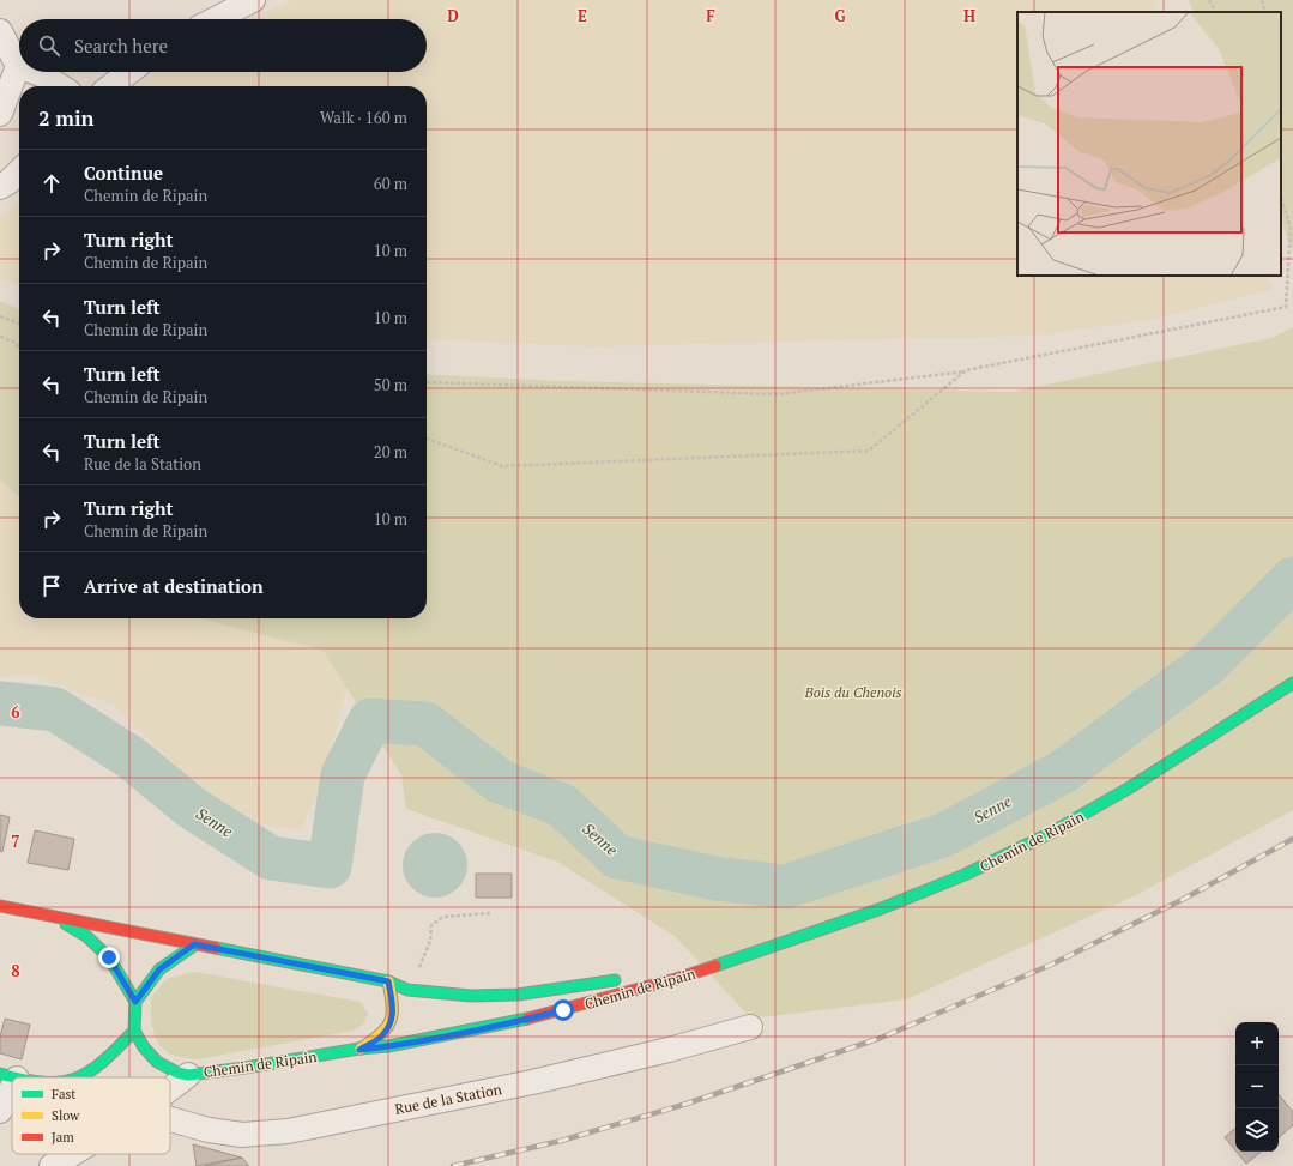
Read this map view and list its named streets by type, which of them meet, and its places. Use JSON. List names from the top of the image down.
{
  "streets": {
    "street": ["Chemin de Ripain", "Rue de la Station"]
  },
  "water": ["Senne"],
  "parks": ["Bois du Chenois"],
  "legend": ["Fast", "Slow", "Jam"],
  "page": {
    "search": "Search here",
    "heading": ["2 min", "Walk · 160 m"],
    "list": [
      ["Continue", "Chemin de Ripain", "60 m"],
      ["Turn right", "Chemin de Ripain", "10 m"],
      ["Turn left", "Chemin de Ripain", "10 m"],
      ["Turn left", "Chemin de Ripain", "50 m"],
      ["Turn left", "Rue de la Station", "20 m"],
      ["Turn right", "Chemin de Ripain", "10 m"],
      "Arrive at destination"
    ],
    "map_buttons": ["+", "−"]
  },
  "grid": {
    "columns": [
      "D",
      "E",
      "F",
      "G",
      "H"
    ],
    "rows": ["6", "7", "8"]
  }
}
